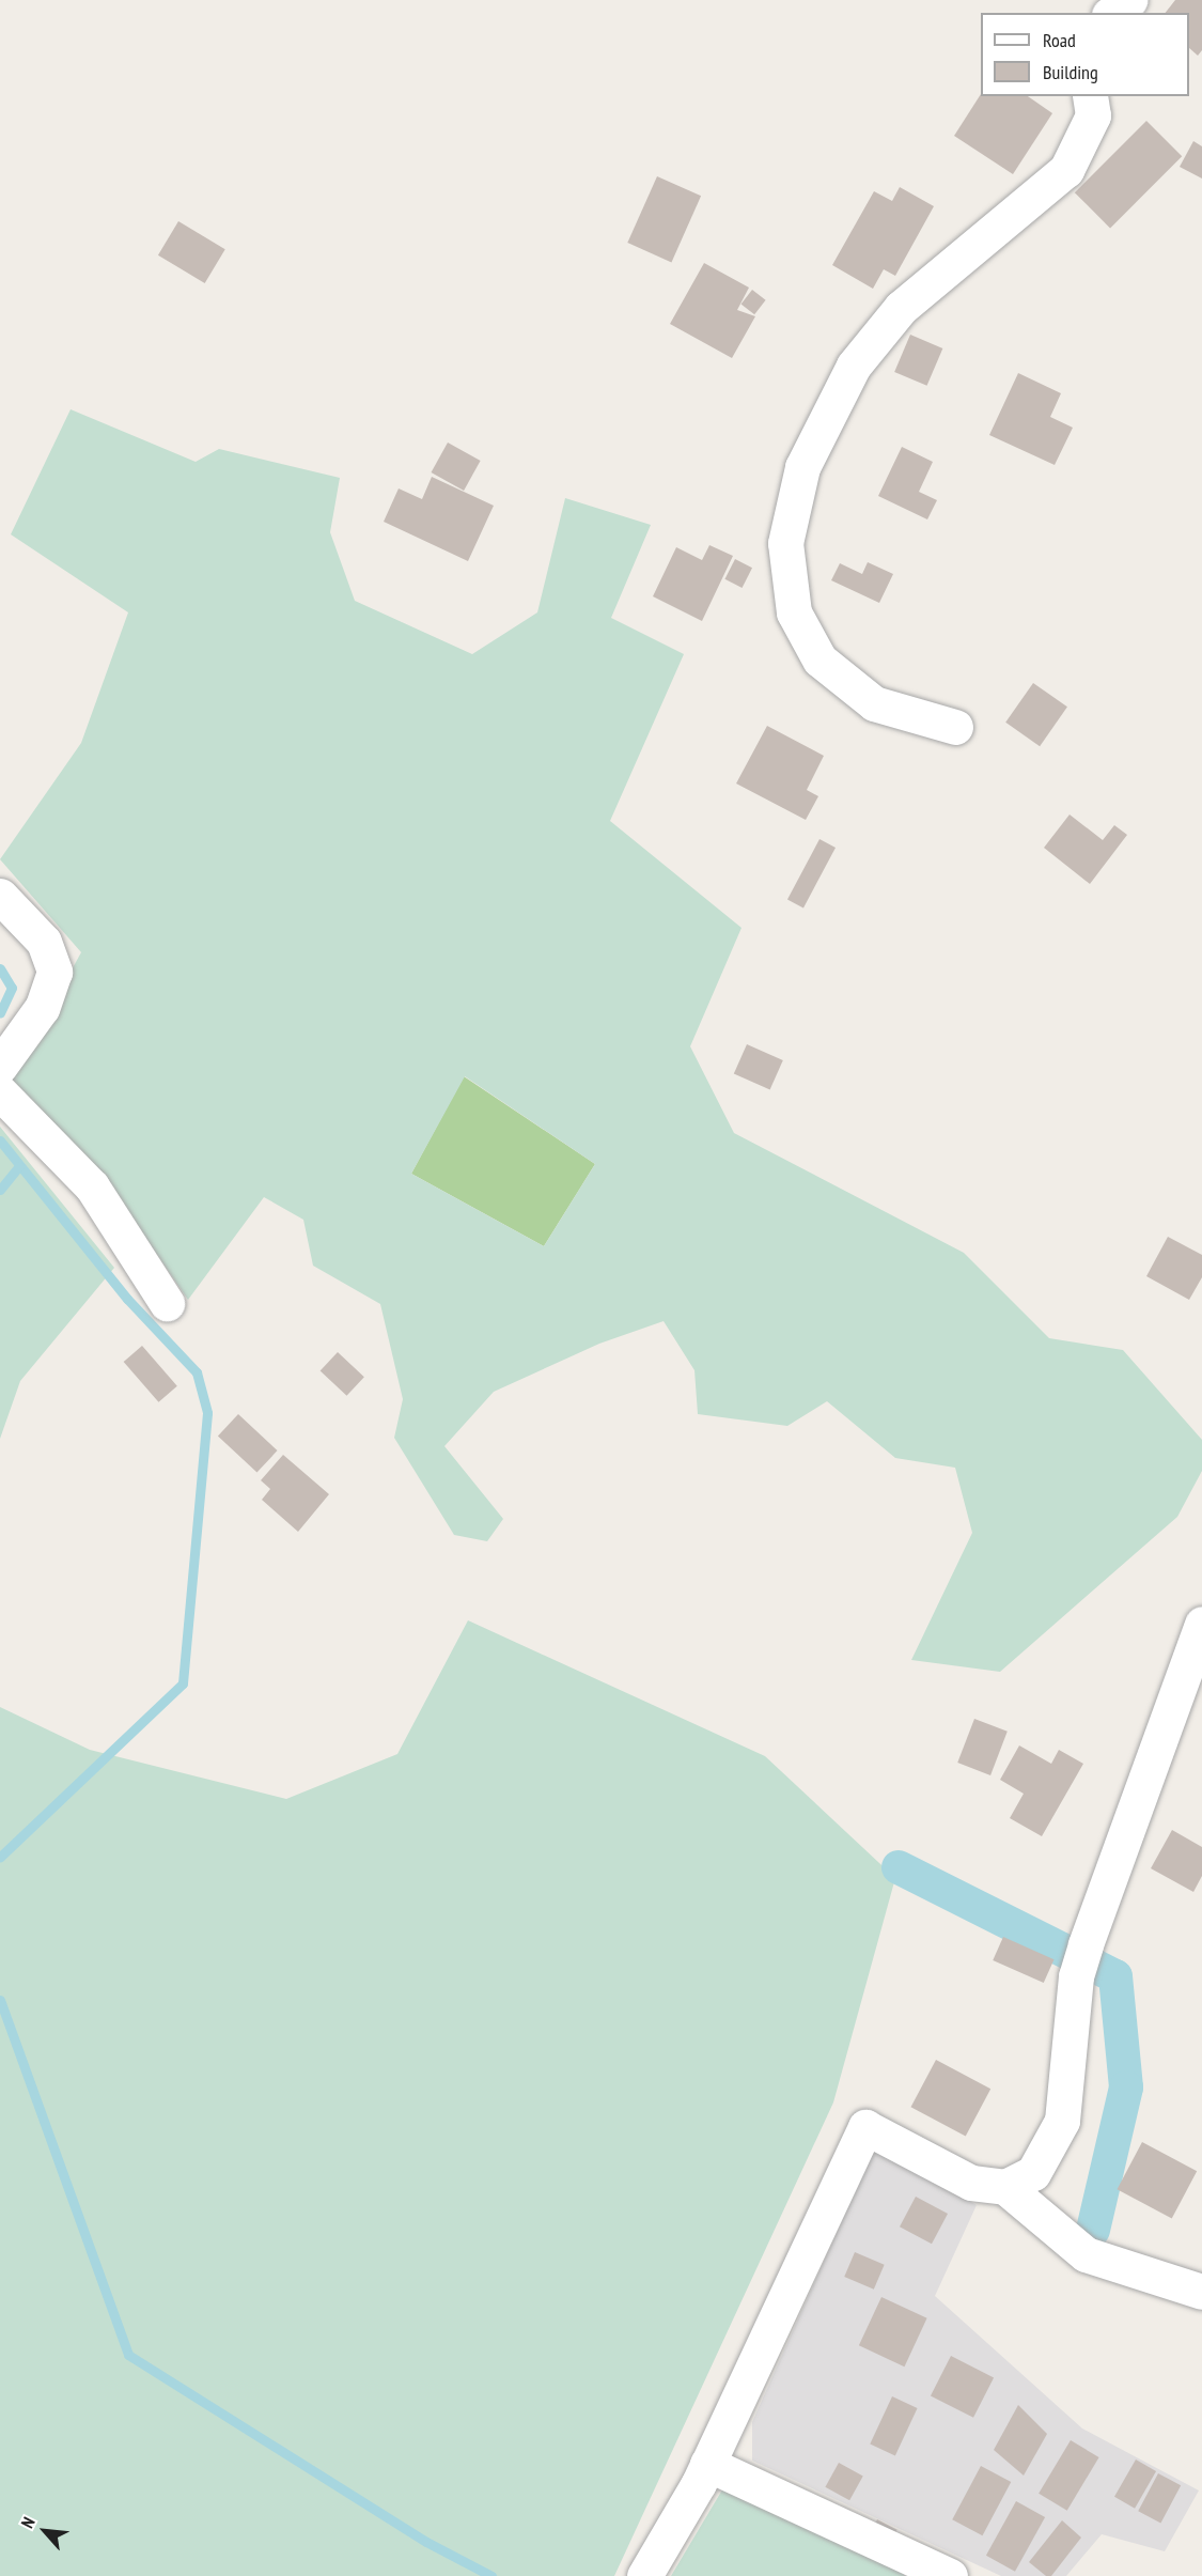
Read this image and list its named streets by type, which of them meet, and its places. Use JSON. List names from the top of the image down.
{
  "legend": ["Road", "Building"],
  "north": "top left"
}
